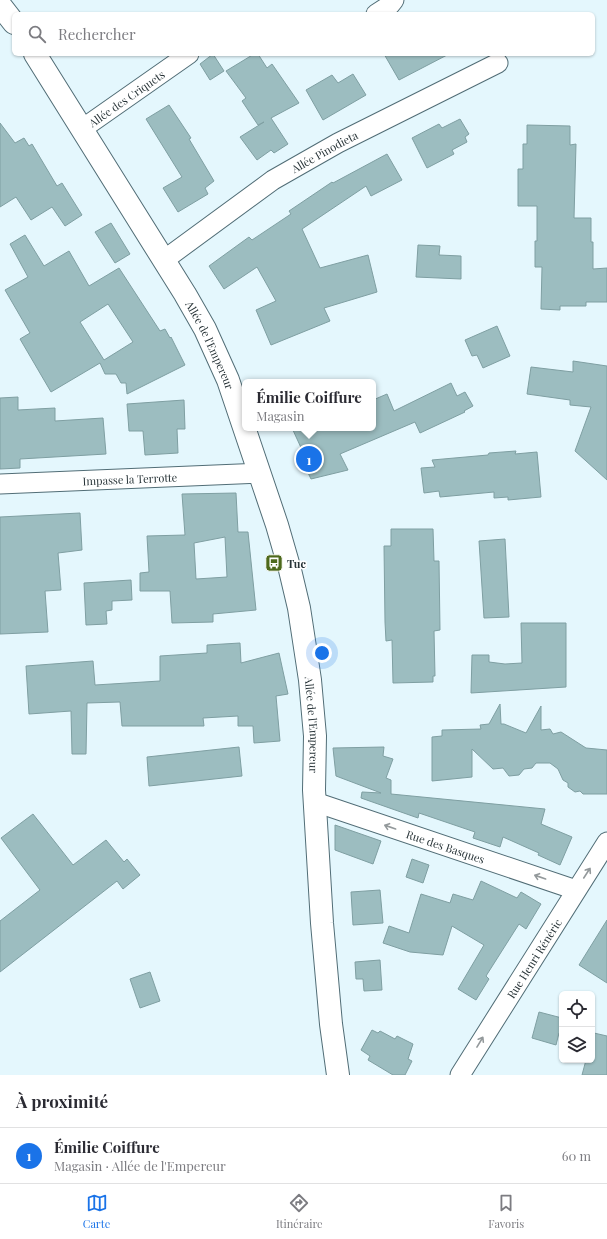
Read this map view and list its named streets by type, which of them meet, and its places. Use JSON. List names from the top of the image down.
{
  "streets": {
    "street": [
      "Allée des Criquets",
      "Allée Pinodieta",
      "Allée de l'Empereur",
      "Impasse la Terrotte",
      "Rue des Basques",
      "Rue Henri Rénéric"
    ]
  },
  "crossings": [
    ["Allée des Criquets", "Allée de l'Empereur"],
    ["Allée Pinodieta", "Allée de l'Empereur"],
    ["Allée de l'Empereur", "Impasse la Terrotte"],
    ["Allée de l'Empereur", "Rue des Basques"],
    ["Rue des Basques", "Rue Henri Rénéric"]
  ],
  "one_way": ["Rue des Basques", "Rue Henri Rénéric"],
  "places": {
    "bus stop": ["Tuc"]
  },
  "page": {
    "search": "Rechercher",
    "popup": ["Émilie Coiffure", "Magasin"],
    "pins": "1",
    "heading": "À proximité",
    "list": [
      {
        "mark": "1",
        "name": "Émilie Coiffure",
        "note": "Magasin · Allée de l'Empereur",
        "value": "60 m"
      }
    ],
    "nav": ["Carte", "Itinéraire", "Favoris"]
  }
}
